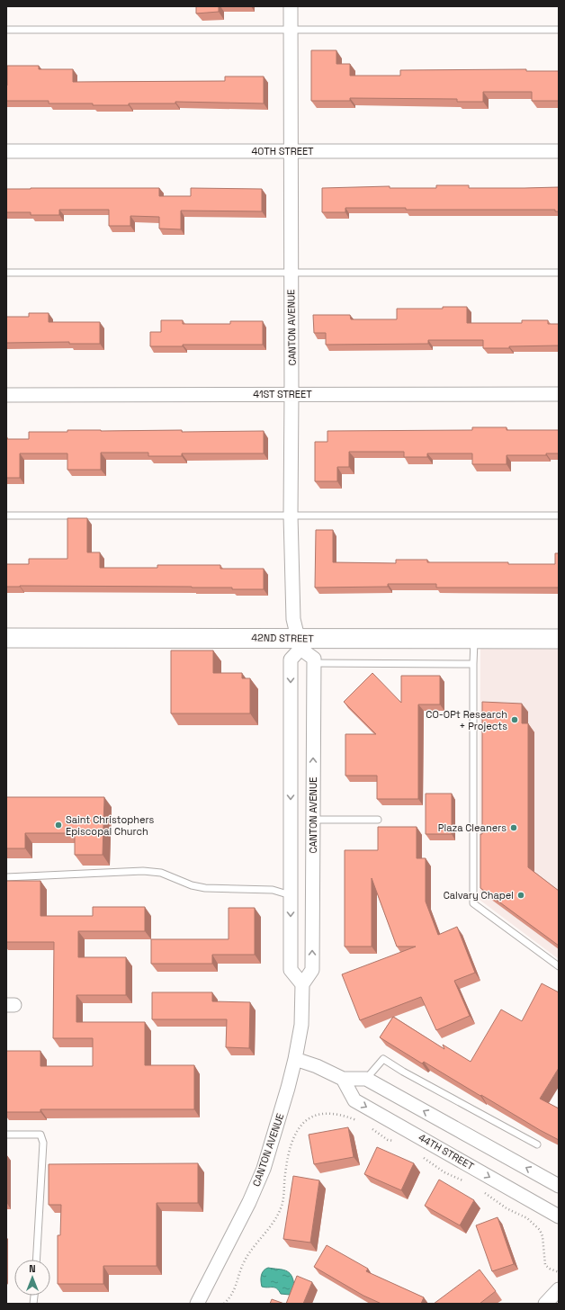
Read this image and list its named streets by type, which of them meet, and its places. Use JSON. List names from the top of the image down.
{
  "streets": {
    "street": [
      "40TH STREET",
      "CANTON AVENUE",
      "41ST STREET",
      "42ND STREET",
      "44TH STREET"
    ]
  },
  "crossings": [
    ["40TH STREET", "CANTON AVENUE"],
    ["CANTON AVENUE", "41ST STREET"],
    ["CANTON AVENUE", "42ND STREET"]
  ],
  "places": [
    "CO-OPt Research + Projects",
    "Saint Christophers Episcopal Church",
    "Plaza Cleaners",
    "Calvary Chapel"
  ],
  "north": "top"
}
